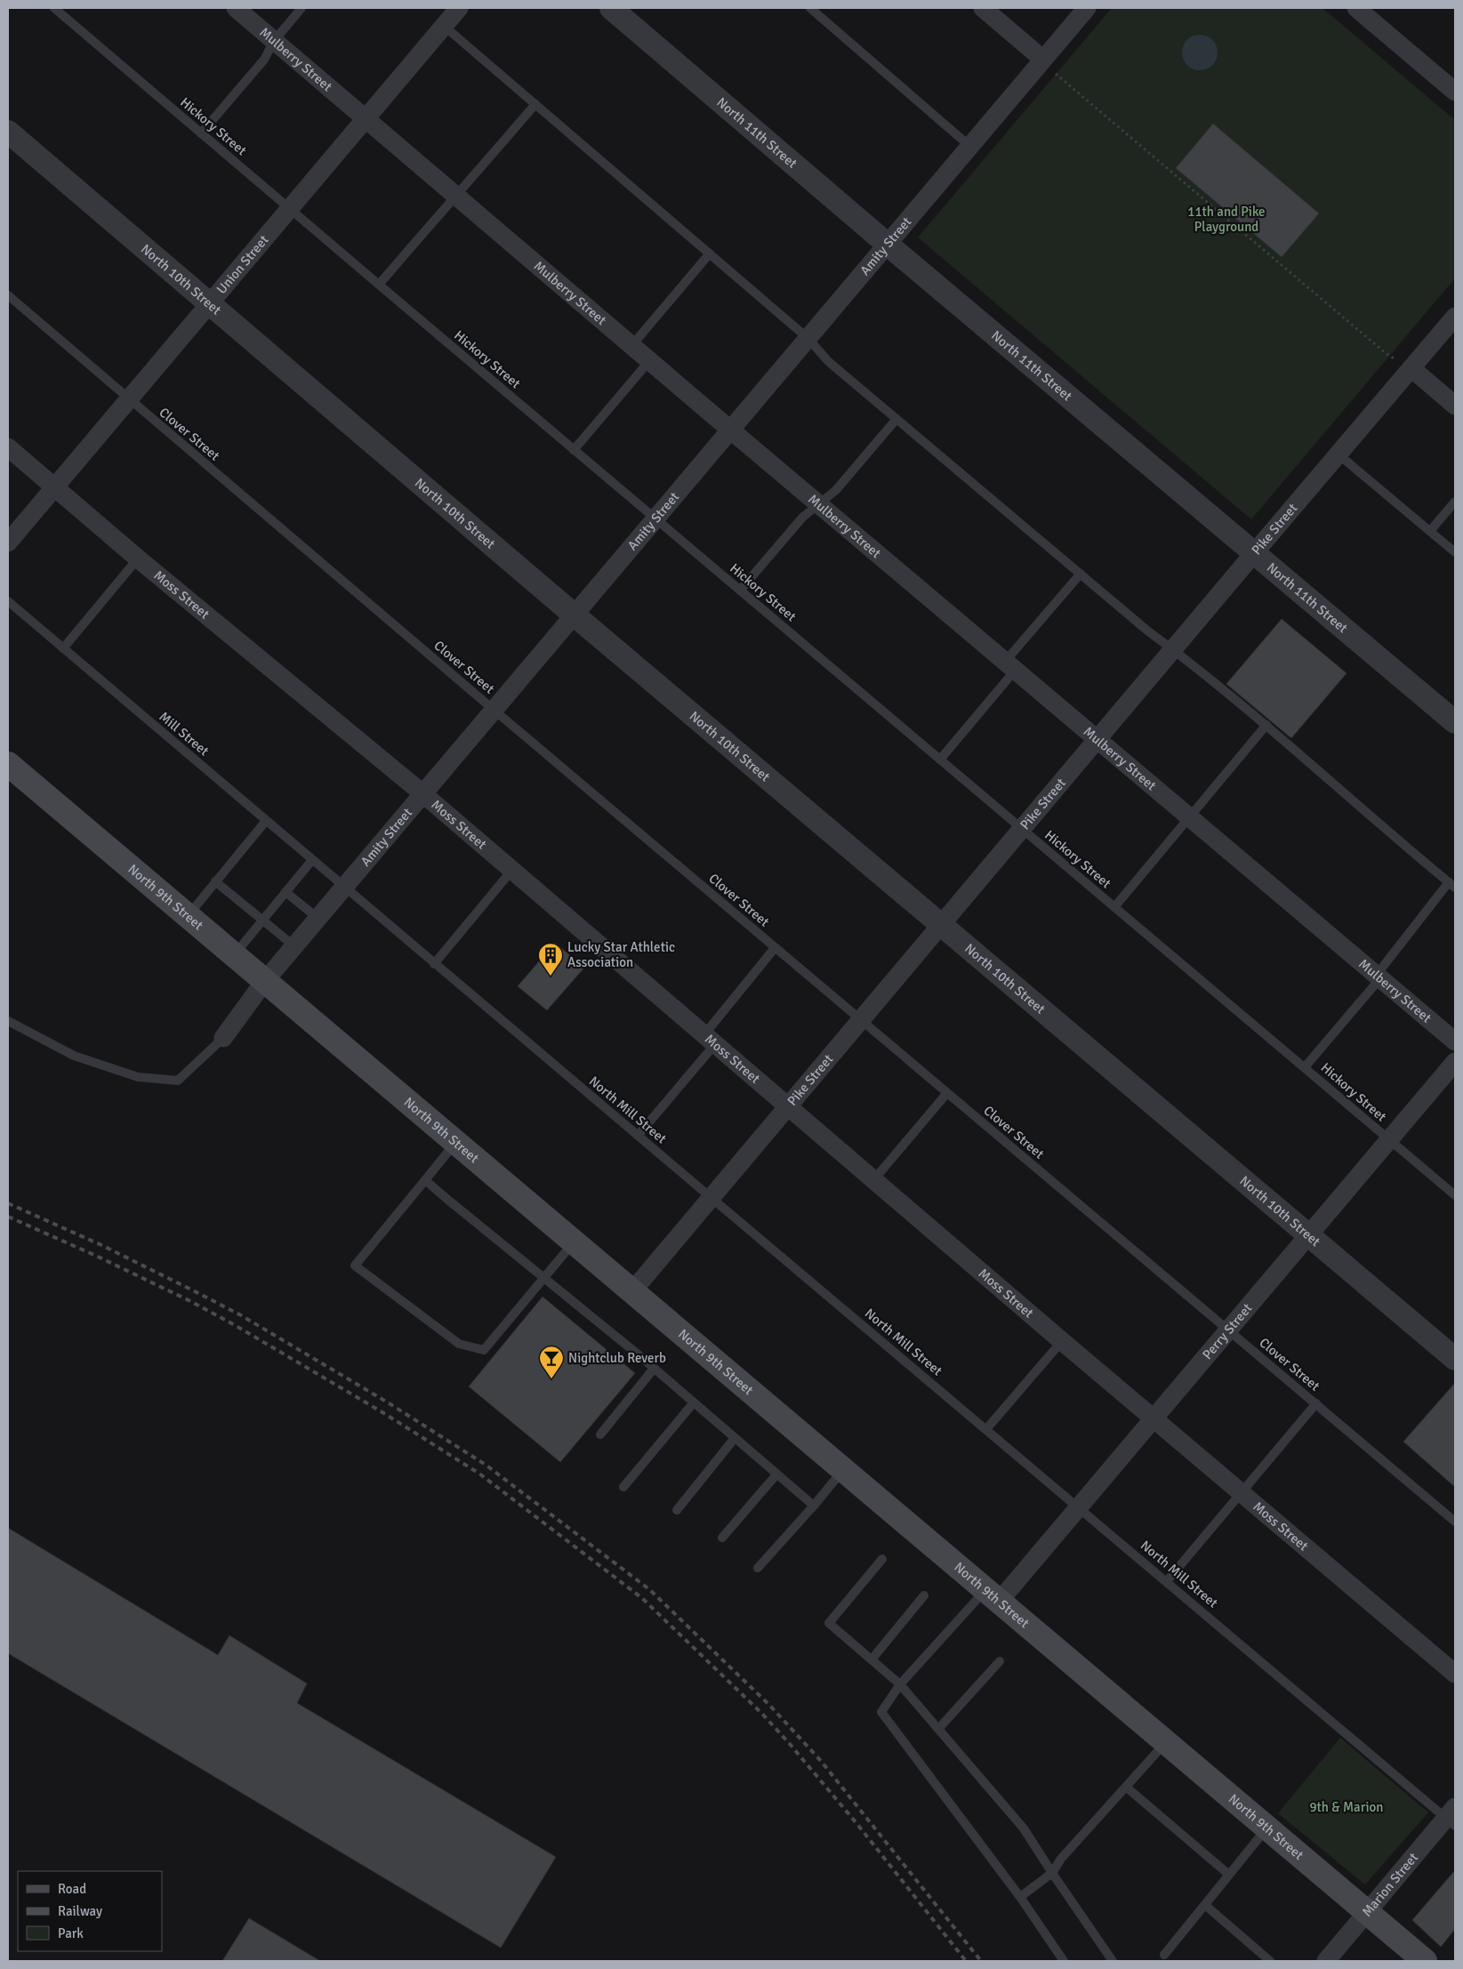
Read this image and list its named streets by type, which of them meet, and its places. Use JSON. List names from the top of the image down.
{
  "streets": {
    "main road": ["North 9th Street"],
    "street": [
      "Mulberry Street",
      "North 11th Street",
      "Amity Street",
      "Union Street",
      "North 10th Street",
      "Pike Street",
      "Moss Street",
      "Perry Street",
      "Marion Street"
    ],
    "lane": [
      "Hickory Street",
      "Clover Street",
      "Mill Street",
      "North Mill Street"
    ]
  },
  "crossings": [
    ["Mulberry Street", "Amity Street"],
    ["Mulberry Street", "Union Street"],
    ["Mulberry Street", "Pike Street"],
    ["Hickory Street", "Amity Street"],
    ["Hickory Street", "Union Street"],
    ["Hickory Street", "Pike Street"],
    ["Hickory Street", "Perry Street"],
    ["North 11th Street", "Amity Street"],
    ["North 11th Street", "Pike Street"],
    ["Amity Street", "North 10th Street"],
    ["Amity Street", "Clover Street"],
    ["Amity Street", "Moss Street"],
    ["Amity Street", "Mill Street"],
    ["Amity Street", "North 9th Street"],
    ["Amity Street", "North Mill Street"],
    ["Union Street", "North 10th Street"],
    ["Union Street", "Clover Street"],
    ["Union Street", "Moss Street"],
    ["North 10th Street", "Pike Street"],
    ["North 10th Street", "Perry Street"],
    ["Clover Street", "Pike Street"],
    ["Clover Street", "Perry Street"],
    ["Pike Street", "Moss Street"],
    ["Pike Street", "North 9th Street"],
    ["Pike Street", "North Mill Street"],
    ["Moss Street", "Perry Street"],
    ["Mill Street", "North Mill Street"],
    ["North 9th Street", "Perry Street"],
    ["North 9th Street", "Marion Street"],
    ["North Mill Street", "Perry Street"],
    ["North Mill Street", "Marion Street"]
  ],
  "parks": ["11th and Pike Playground", "9th & Marion"],
  "places": {
    "building": ["Lucky Star Athletic Association"],
    "bar": ["Nightclub Reverb"]
  },
  "legend": ["Road", "Railway", "Park"]
}
